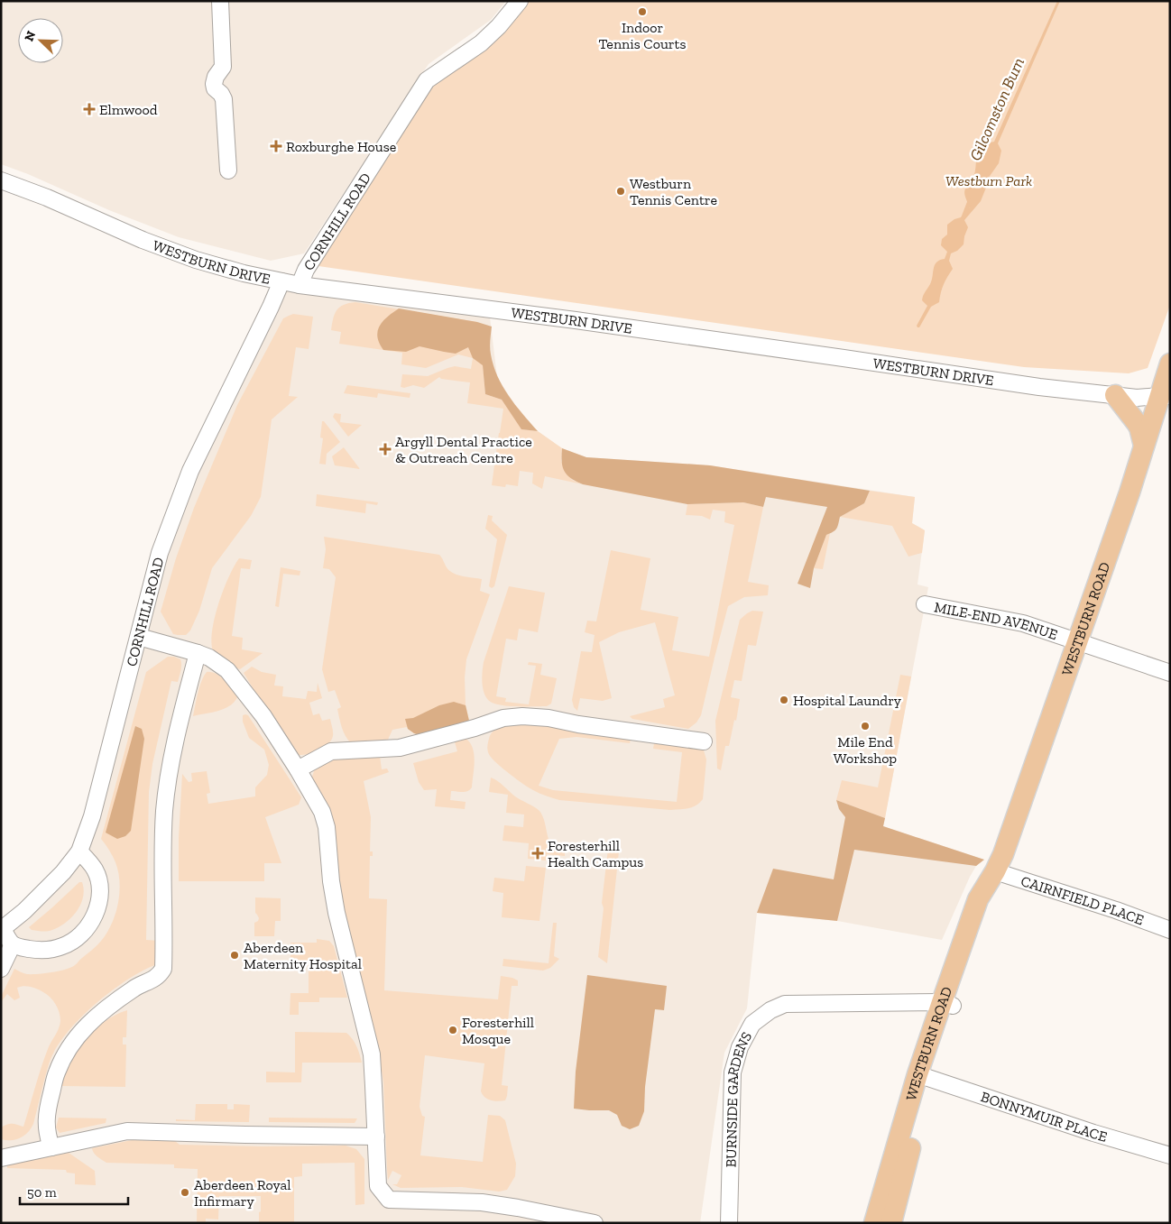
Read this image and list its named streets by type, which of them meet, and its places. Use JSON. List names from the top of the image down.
{
  "streets": {
    "main road": ["WESTBURN ROAD"],
    "street": [
      "CORNHILL ROAD",
      "WESTBURN DRIVE",
      "MILE-END AVENUE",
      "CAIRNFIELD PLACE",
      "BURNSIDE GARDENS",
      "BONNYMUIR PLACE"
    ]
  },
  "crossings": [
    ["CORNHILL ROAD", "WESTBURN DRIVE"],
    ["WESTBURN DRIVE", "WESTBURN ROAD"],
    ["WESTBURN ROAD", "MILE-END AVENUE"],
    ["WESTBURN ROAD", "CAIRNFIELD PLACE"],
    ["WESTBURN ROAD", "BURNSIDE GARDENS"],
    ["WESTBURN ROAD", "BONNYMUIR PLACE"]
  ],
  "water": ["Gilcomston Burn"],
  "parks": ["Westburn Park"],
  "places": {
    "other": [
      "Indoor Tennis Courts",
      "Westburn Tennis Centre",
      "Hospital Laundry",
      "Mile End Workshop",
      "Aberdeen Maternity Hospital",
      "Foresterhill Mosque",
      "Aberdeen Royal Infirmary"
    ],
    "health": [
      "Elmwood",
      "Roxburghe House",
      "Argyll Dental Practice & Outreach Centre",
      "Foresterhill Health Campus"
    ]
  },
  "scale_bar": "50 m",
  "north": "top left"
}
